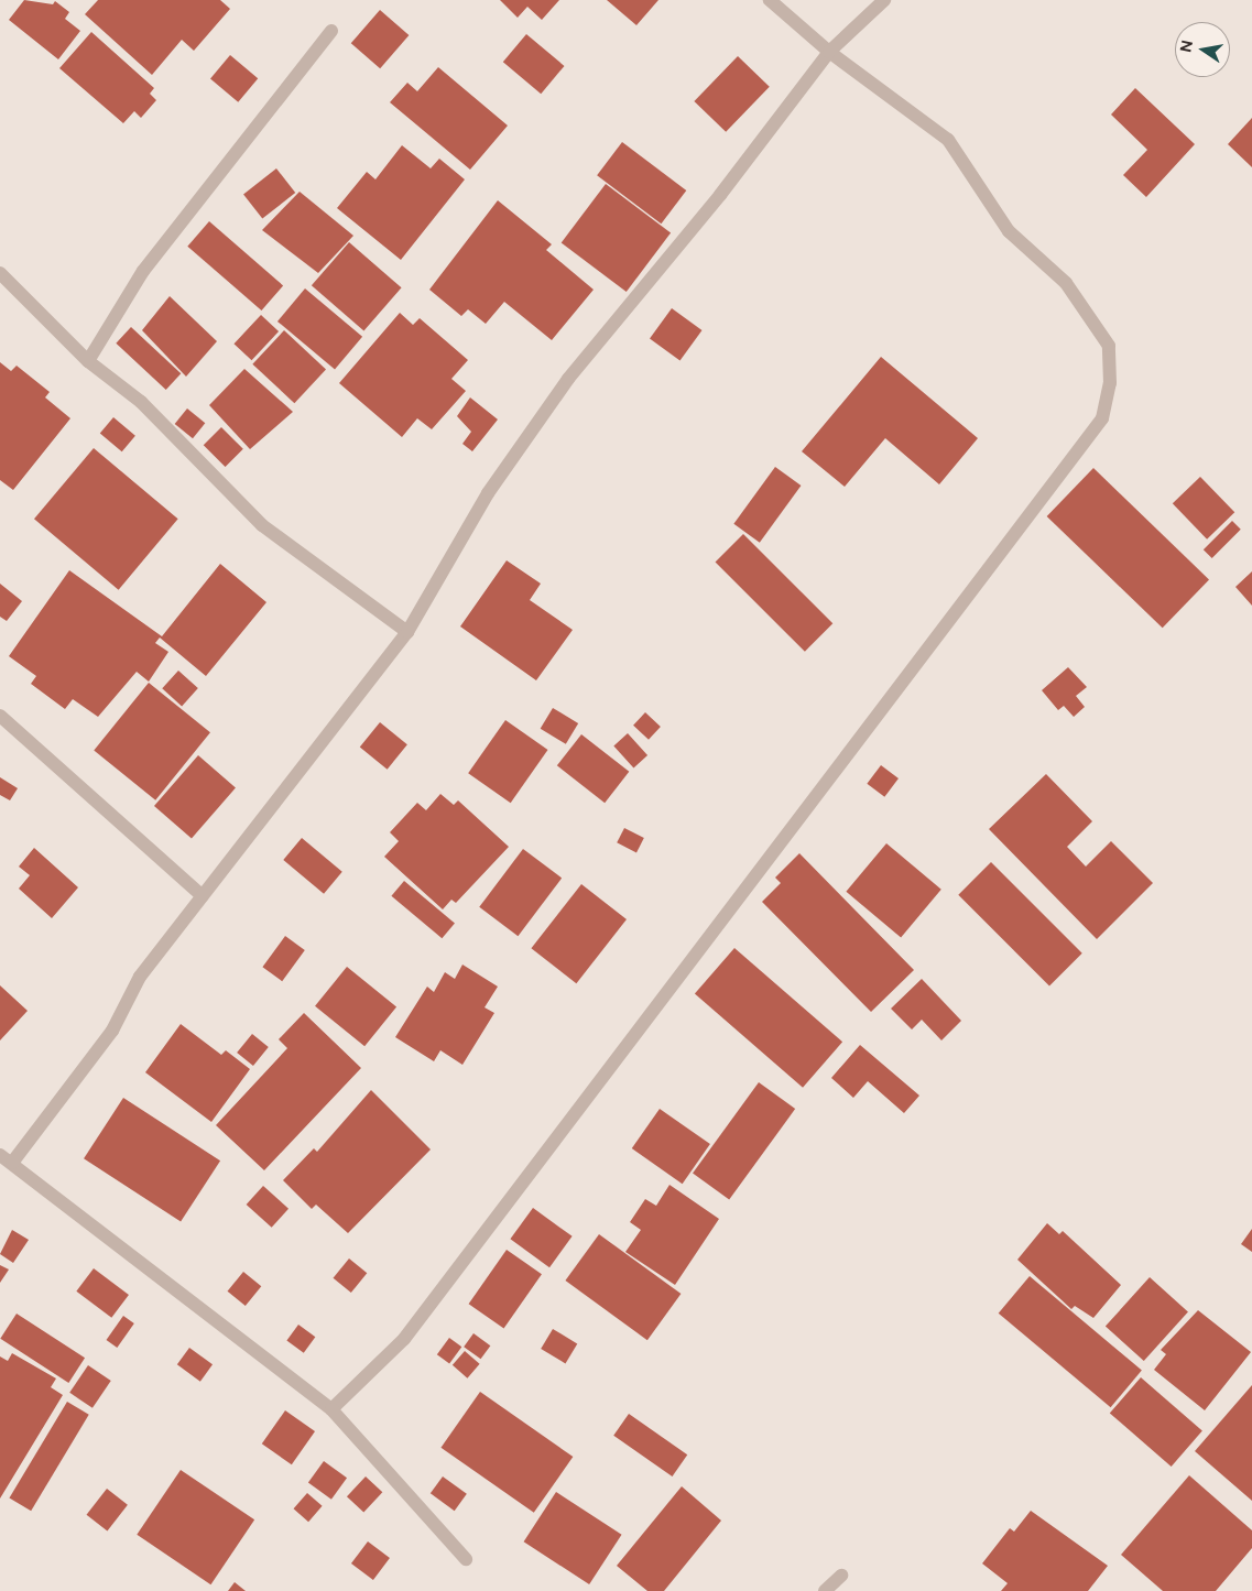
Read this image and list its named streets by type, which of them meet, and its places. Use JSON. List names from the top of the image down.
{
  "north": "left"
}
